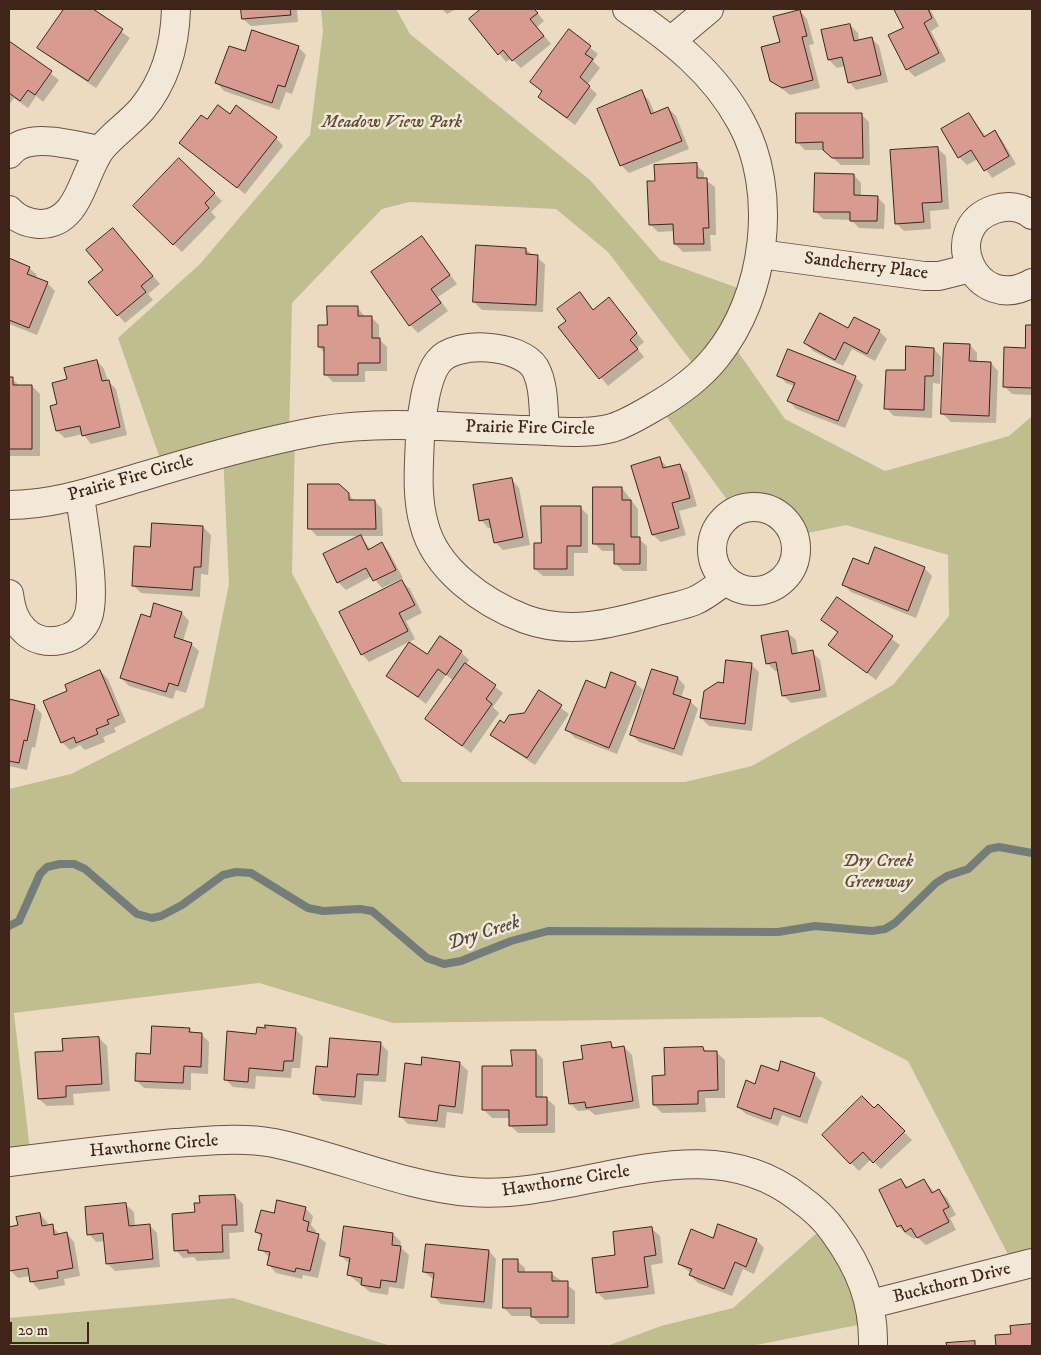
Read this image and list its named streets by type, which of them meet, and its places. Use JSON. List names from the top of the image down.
{
  "streets": {
    "street": [
      "Sandcherry Place",
      "Prairie Fire Circle",
      "Hawthorne Circle",
      "Buckthorn Drive"
    ]
  },
  "crossings": [
    ["Sandcherry Place", "Prairie Fire Circle"],
    ["Hawthorne Circle", "Buckthorn Drive"]
  ],
  "water": ["Dry Creek"],
  "parks": ["Meadow View Park", "Dry Creek Greenway"],
  "scale_bar": "20 m"
}
